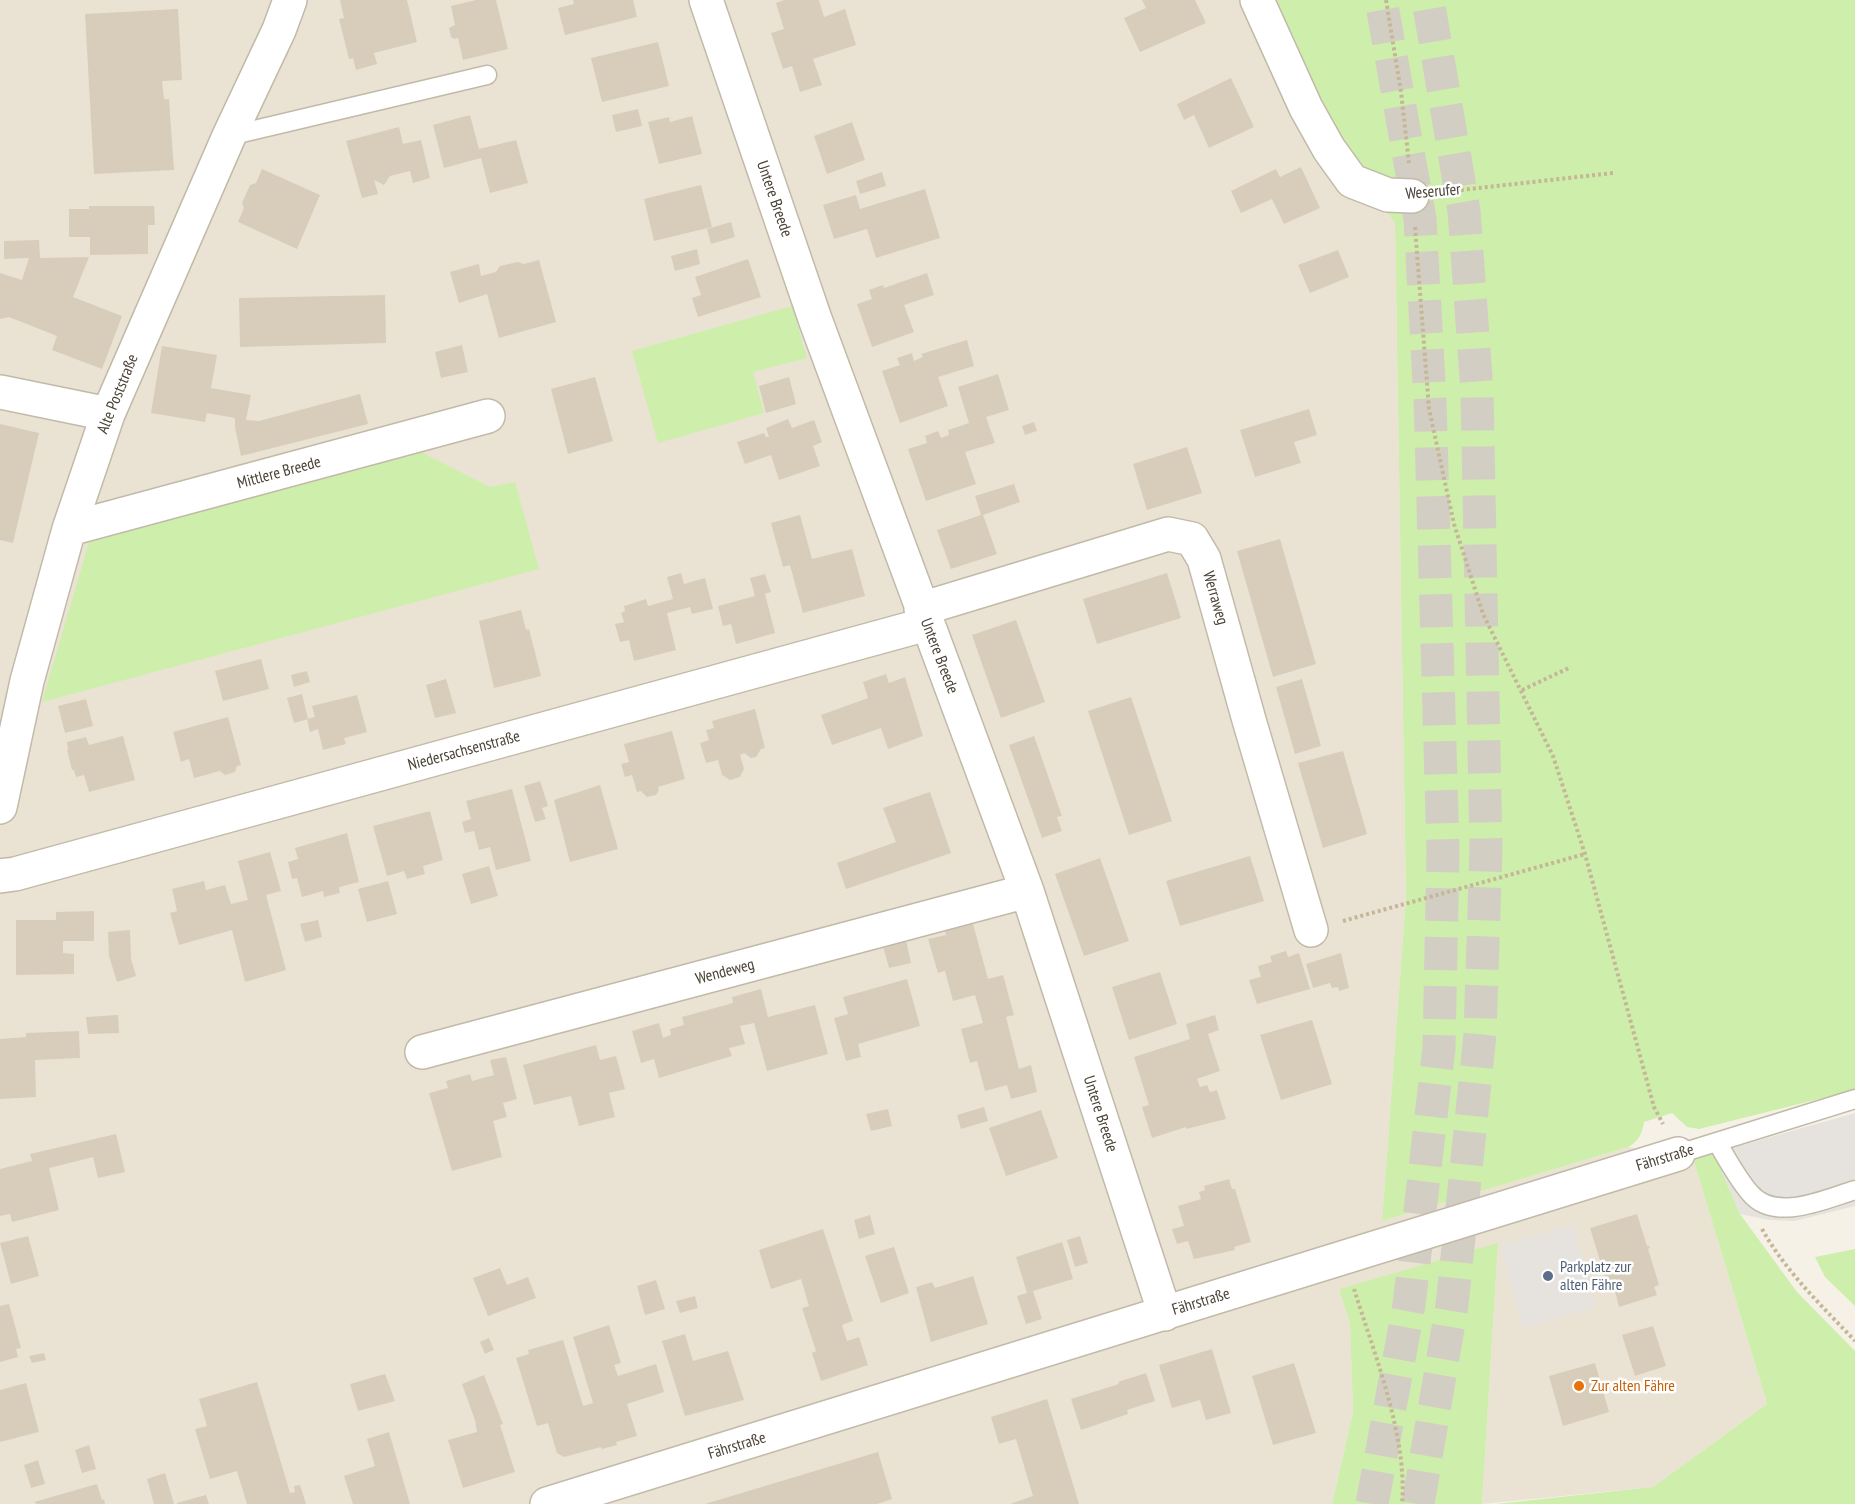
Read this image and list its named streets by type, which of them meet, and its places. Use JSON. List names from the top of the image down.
{
  "streets": {
    "street": [
      "Weserufer",
      "Untere Breede",
      "Alte Poststraße",
      "Mittlere Breede",
      "Werraweg",
      "Niedersachsenstraße",
      "Wendeweg",
      "Fährstraße"
    ]
  },
  "crossings": [
    ["Untere Breede", "Werraweg"],
    ["Untere Breede", "Niedersachsenstraße"],
    ["Untere Breede", "Wendeweg"],
    ["Untere Breede", "Fährstraße"],
    ["Alte Poststraße", "Mittlere Breede"],
    ["Werraweg", "Niedersachsenstraße"]
  ],
  "places": ["Parkplatz zur alten Fähre", "Zur alten Fähre"]
}
